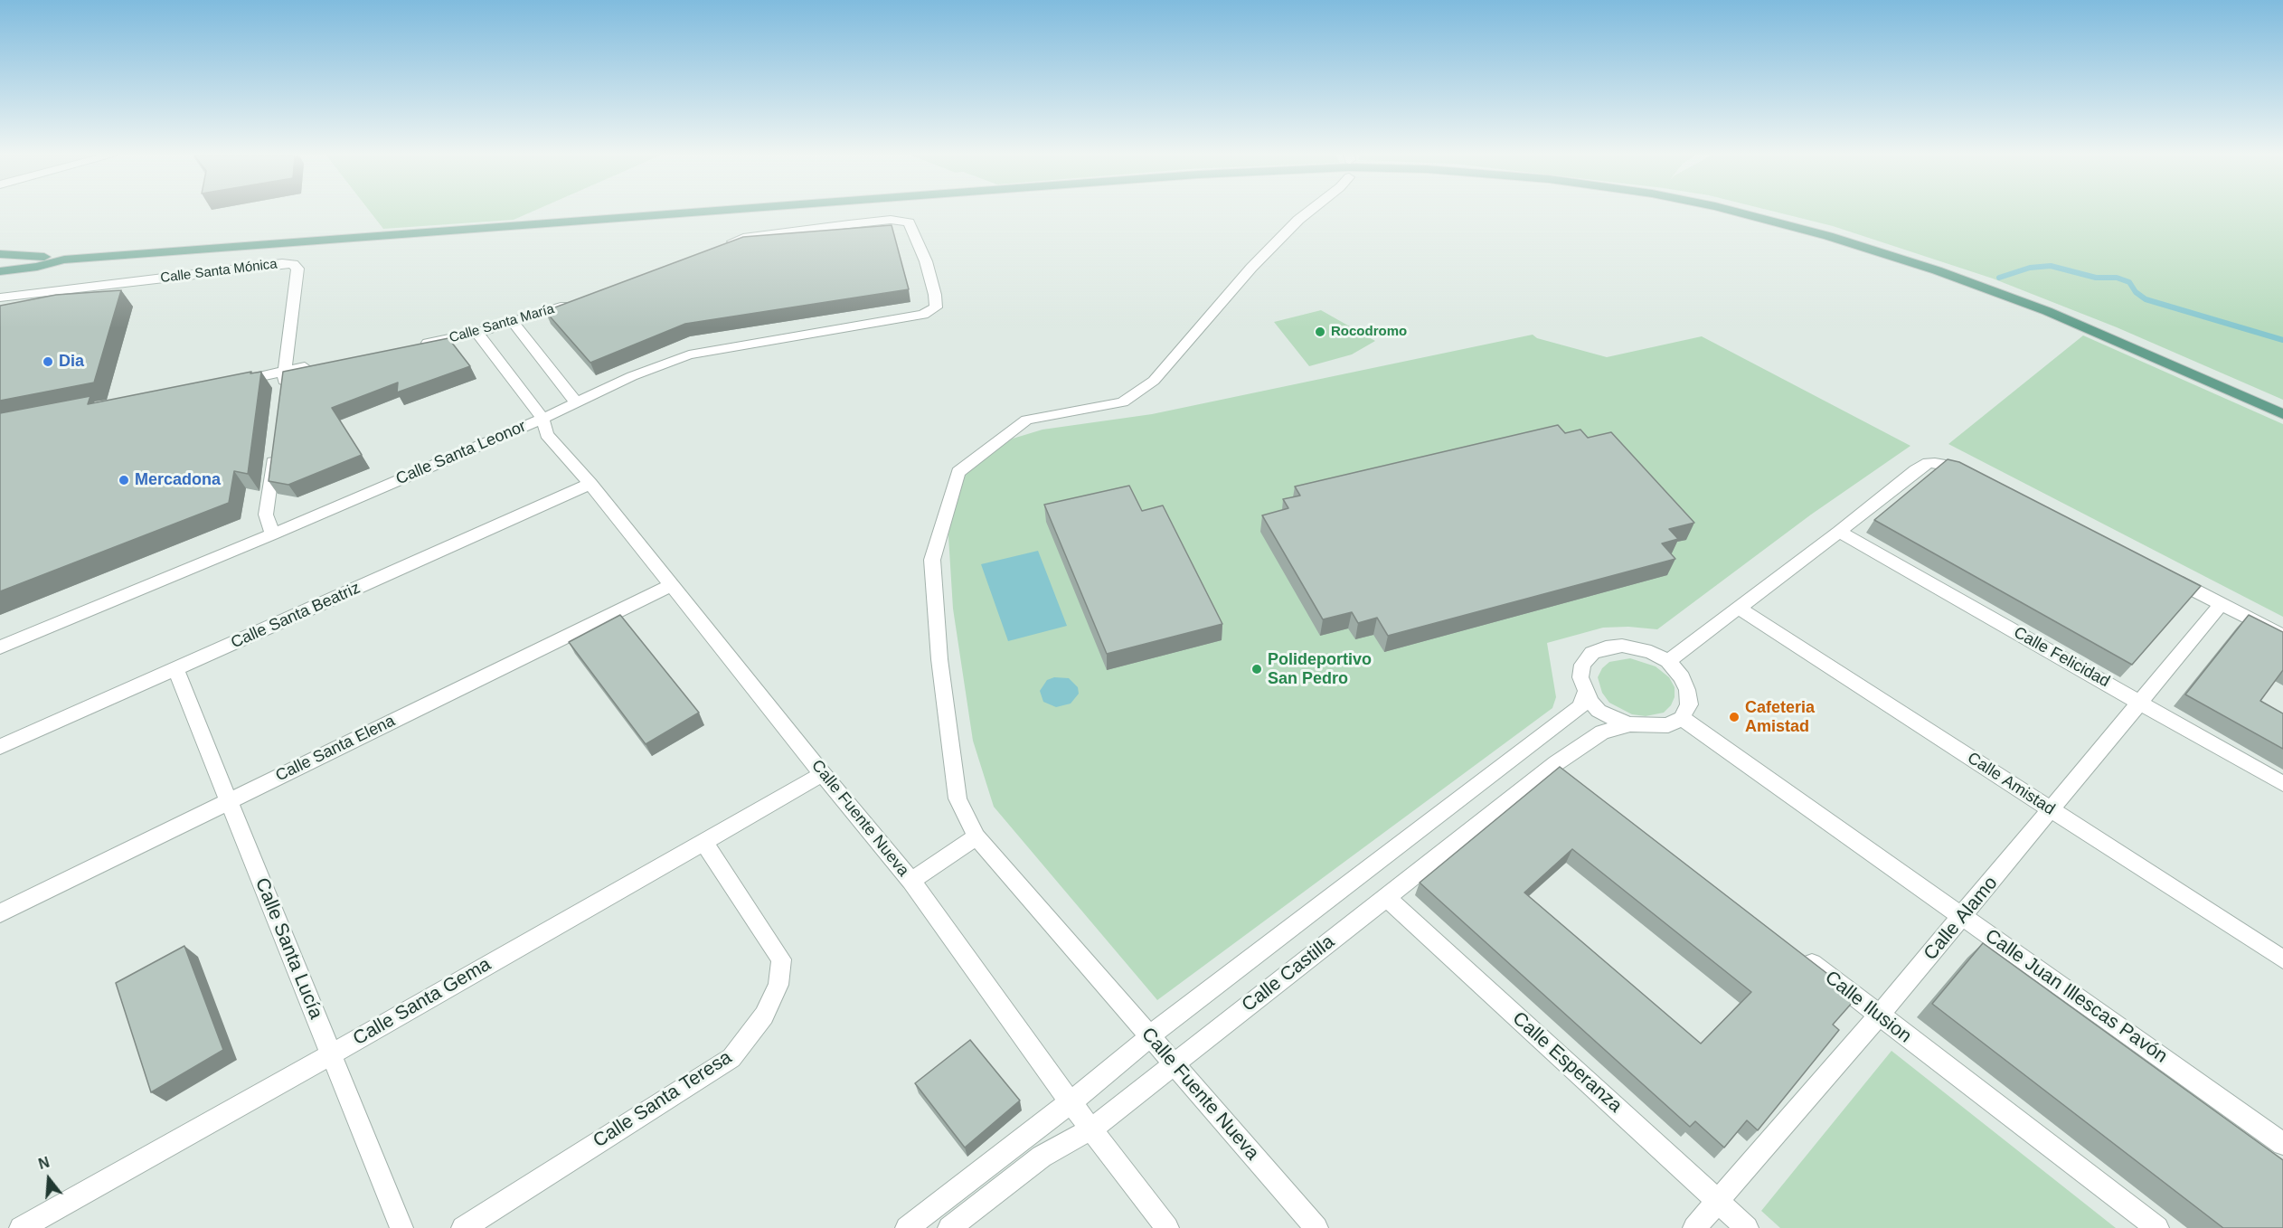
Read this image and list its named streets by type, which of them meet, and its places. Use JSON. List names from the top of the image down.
{
  "streets": {
    "street": [
      "Calle Santa Mónica",
      "Calle Santa María",
      "Calle Santa Leonor",
      "Calle Santa Beatriz",
      "Calle Felicidad",
      "Calle Santa Elena",
      "Calle Amistad",
      "Calle Fuente Nueva",
      "Calle Alamo",
      "Calle Santa Lucía",
      "Calle Castilla",
      "Calle Juan Illescas Pavón",
      "Calle Santa Gema",
      "Calle Ilusion",
      "Calle Esperanza",
      "Calle Santa Teresa"
    ]
  },
  "crossings": [
    ["Calle Santa María", "Calle Fuente Nueva"],
    ["Calle Santa Leonor", "Calle Fuente Nueva"],
    ["Calle Santa Beatriz", "Calle Fuente Nueva"],
    ["Calle Santa Beatriz", "Calle Santa Lucía"],
    ["Calle Felicidad", "Calle Alamo"],
    ["Calle Santa Elena", "Calle Fuente Nueva"],
    ["Calle Santa Elena", "Calle Santa Lucía"],
    ["Calle Amistad", "Calle Alamo"],
    ["Calle Fuente Nueva", "Calle Castilla"],
    ["Calle Fuente Nueva", "Calle Santa Gema"],
    ["Calle Alamo", "Calle Juan Illescas Pavón"],
    ["Calle Alamo", "Calle Ilusion"],
    ["Calle Alamo", "Calle Esperanza"],
    ["Calle Santa Lucía", "Calle Santa Gema"],
    ["Calle Castilla", "Calle Juan Illescas Pavón"],
    ["Calle Castilla", "Calle Esperanza"],
    ["Calle Santa Gema", "Calle Santa Teresa"]
  ],
  "places": [
    "Rocodromo",
    "Dia",
    "Mercadona",
    "Polideportivo San Pedro",
    "Cafeteria Amistad"
  ],
  "north": "top"
}
